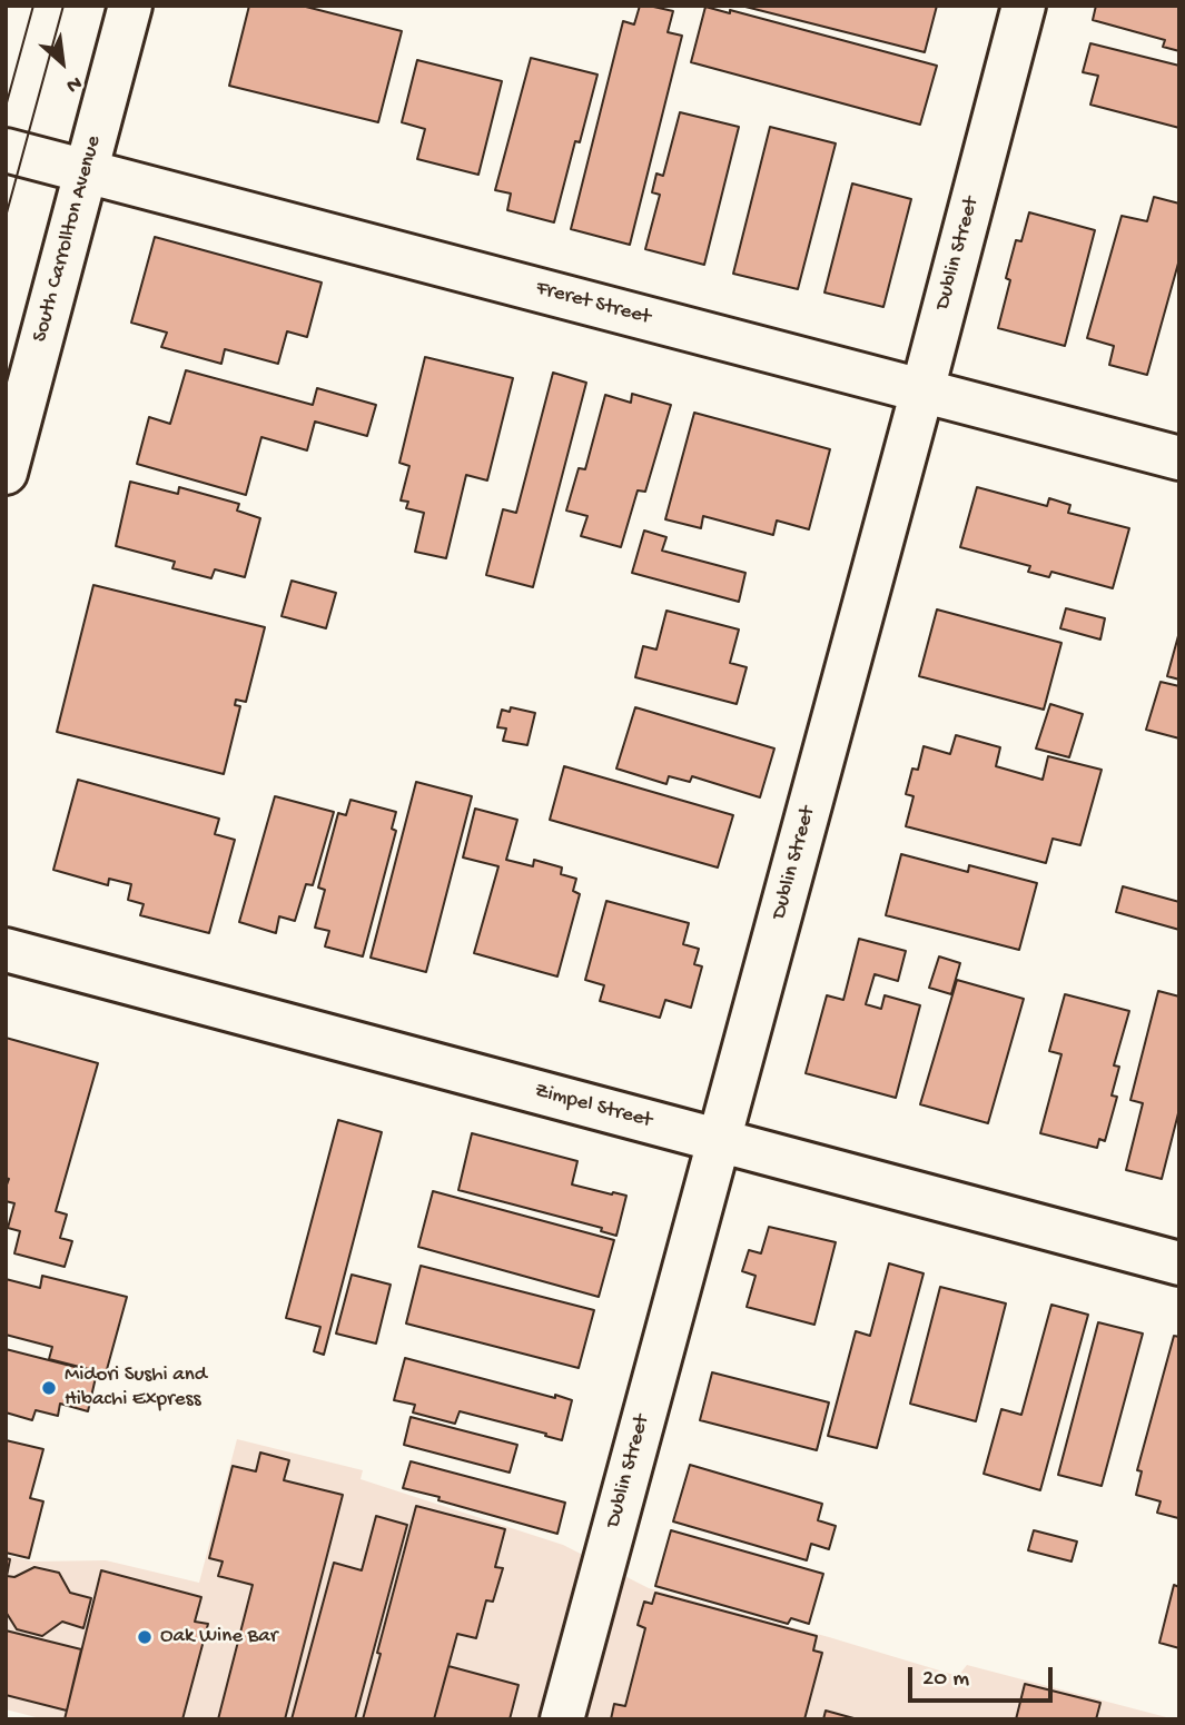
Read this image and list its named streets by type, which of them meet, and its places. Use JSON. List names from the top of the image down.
{
  "streets": {
    "street": [
      "South Carrollton Avenue",
      "Dublin Street",
      "Freret Street",
      "Zimpel Street"
    ]
  },
  "crossings": [
    ["South Carrollton Avenue", "Freret Street"],
    ["Dublin Street", "Freret Street"],
    ["Dublin Street", "Zimpel Street"]
  ],
  "places": ["Midori Sushi and Hibachi Express", "Oak Wine Bar"],
  "scale_bar": "20 m",
  "north": "bottom right"
}
